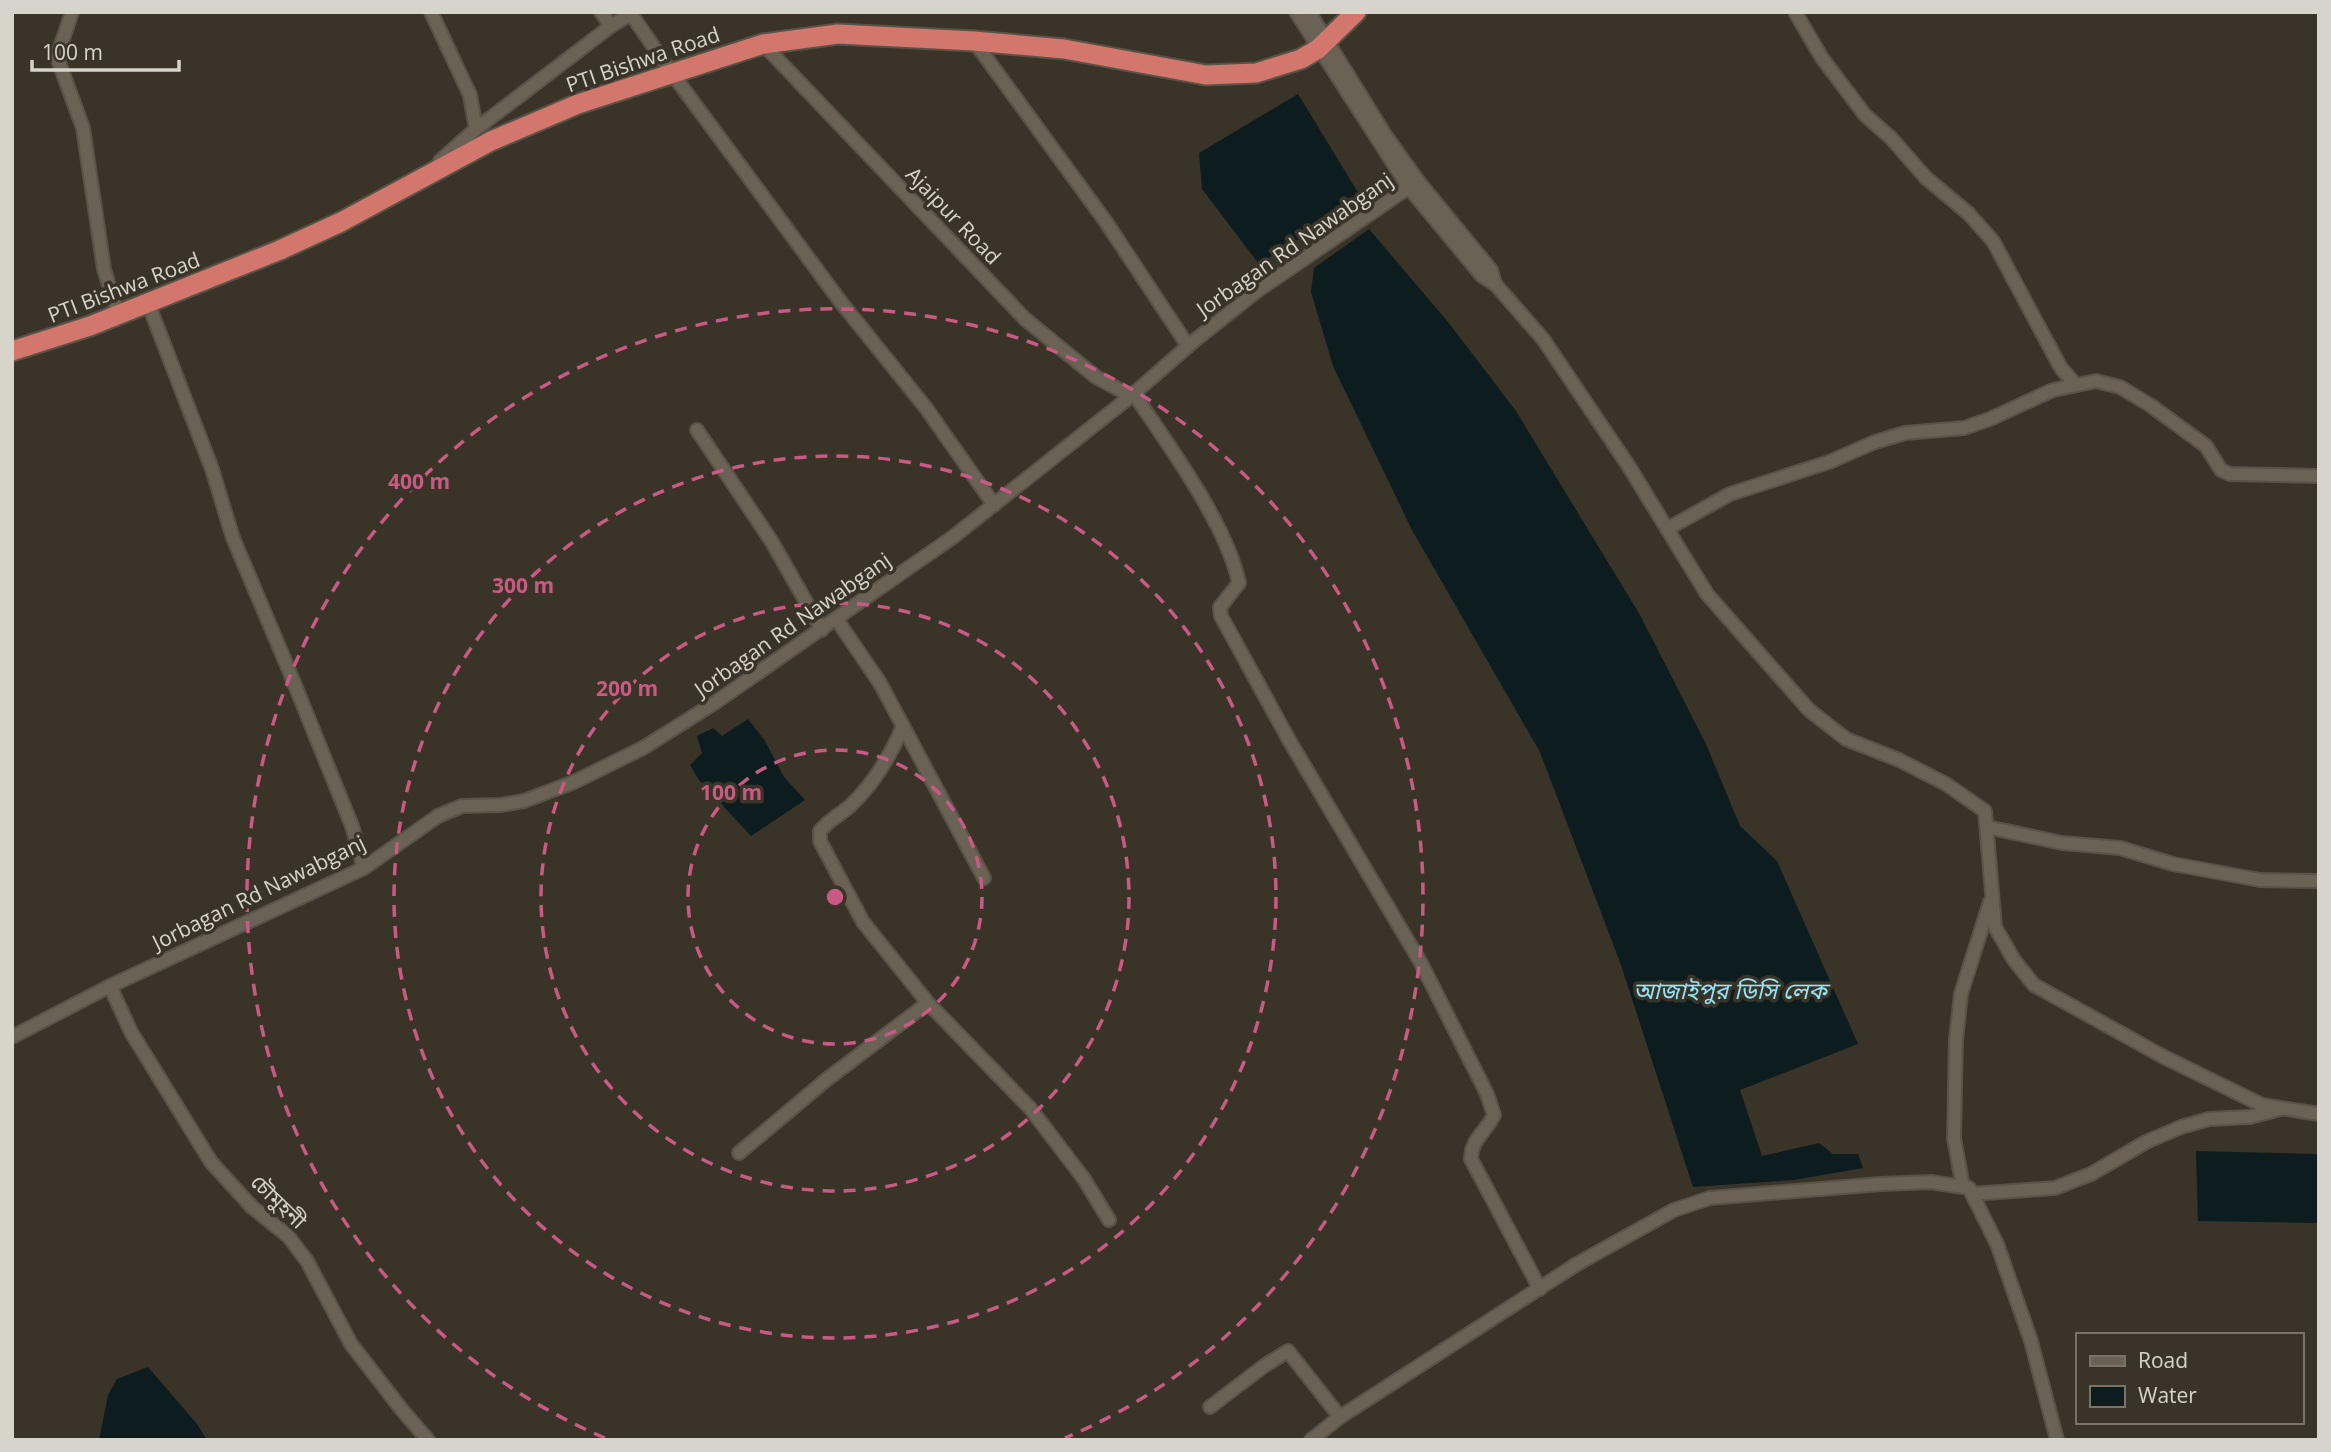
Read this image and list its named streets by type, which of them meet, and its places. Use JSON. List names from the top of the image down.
{
  "streets": {
    "highway": ["PTI Bishwa Road"],
    "street": ["Ajaipur Road", "Jorbagan Rd Nawabganj", "চৌমুহনী"]
  },
  "crossings": [
    ["PTI Bishwa Road", "Ajaipur Road"],
    ["Ajaipur Road", "Jorbagan Rd Nawabganj"],
    ["Jorbagan Rd Nawabganj", "চৌমুহনী"]
  ],
  "water": ["আজাইপুর ডিসি লেক"],
  "legend": ["Road", "Water"],
  "scale_bar": "100 m",
  "rings": [
    "400 m",
    "300 m",
    "200 m",
    "100 m"
  ]
}
